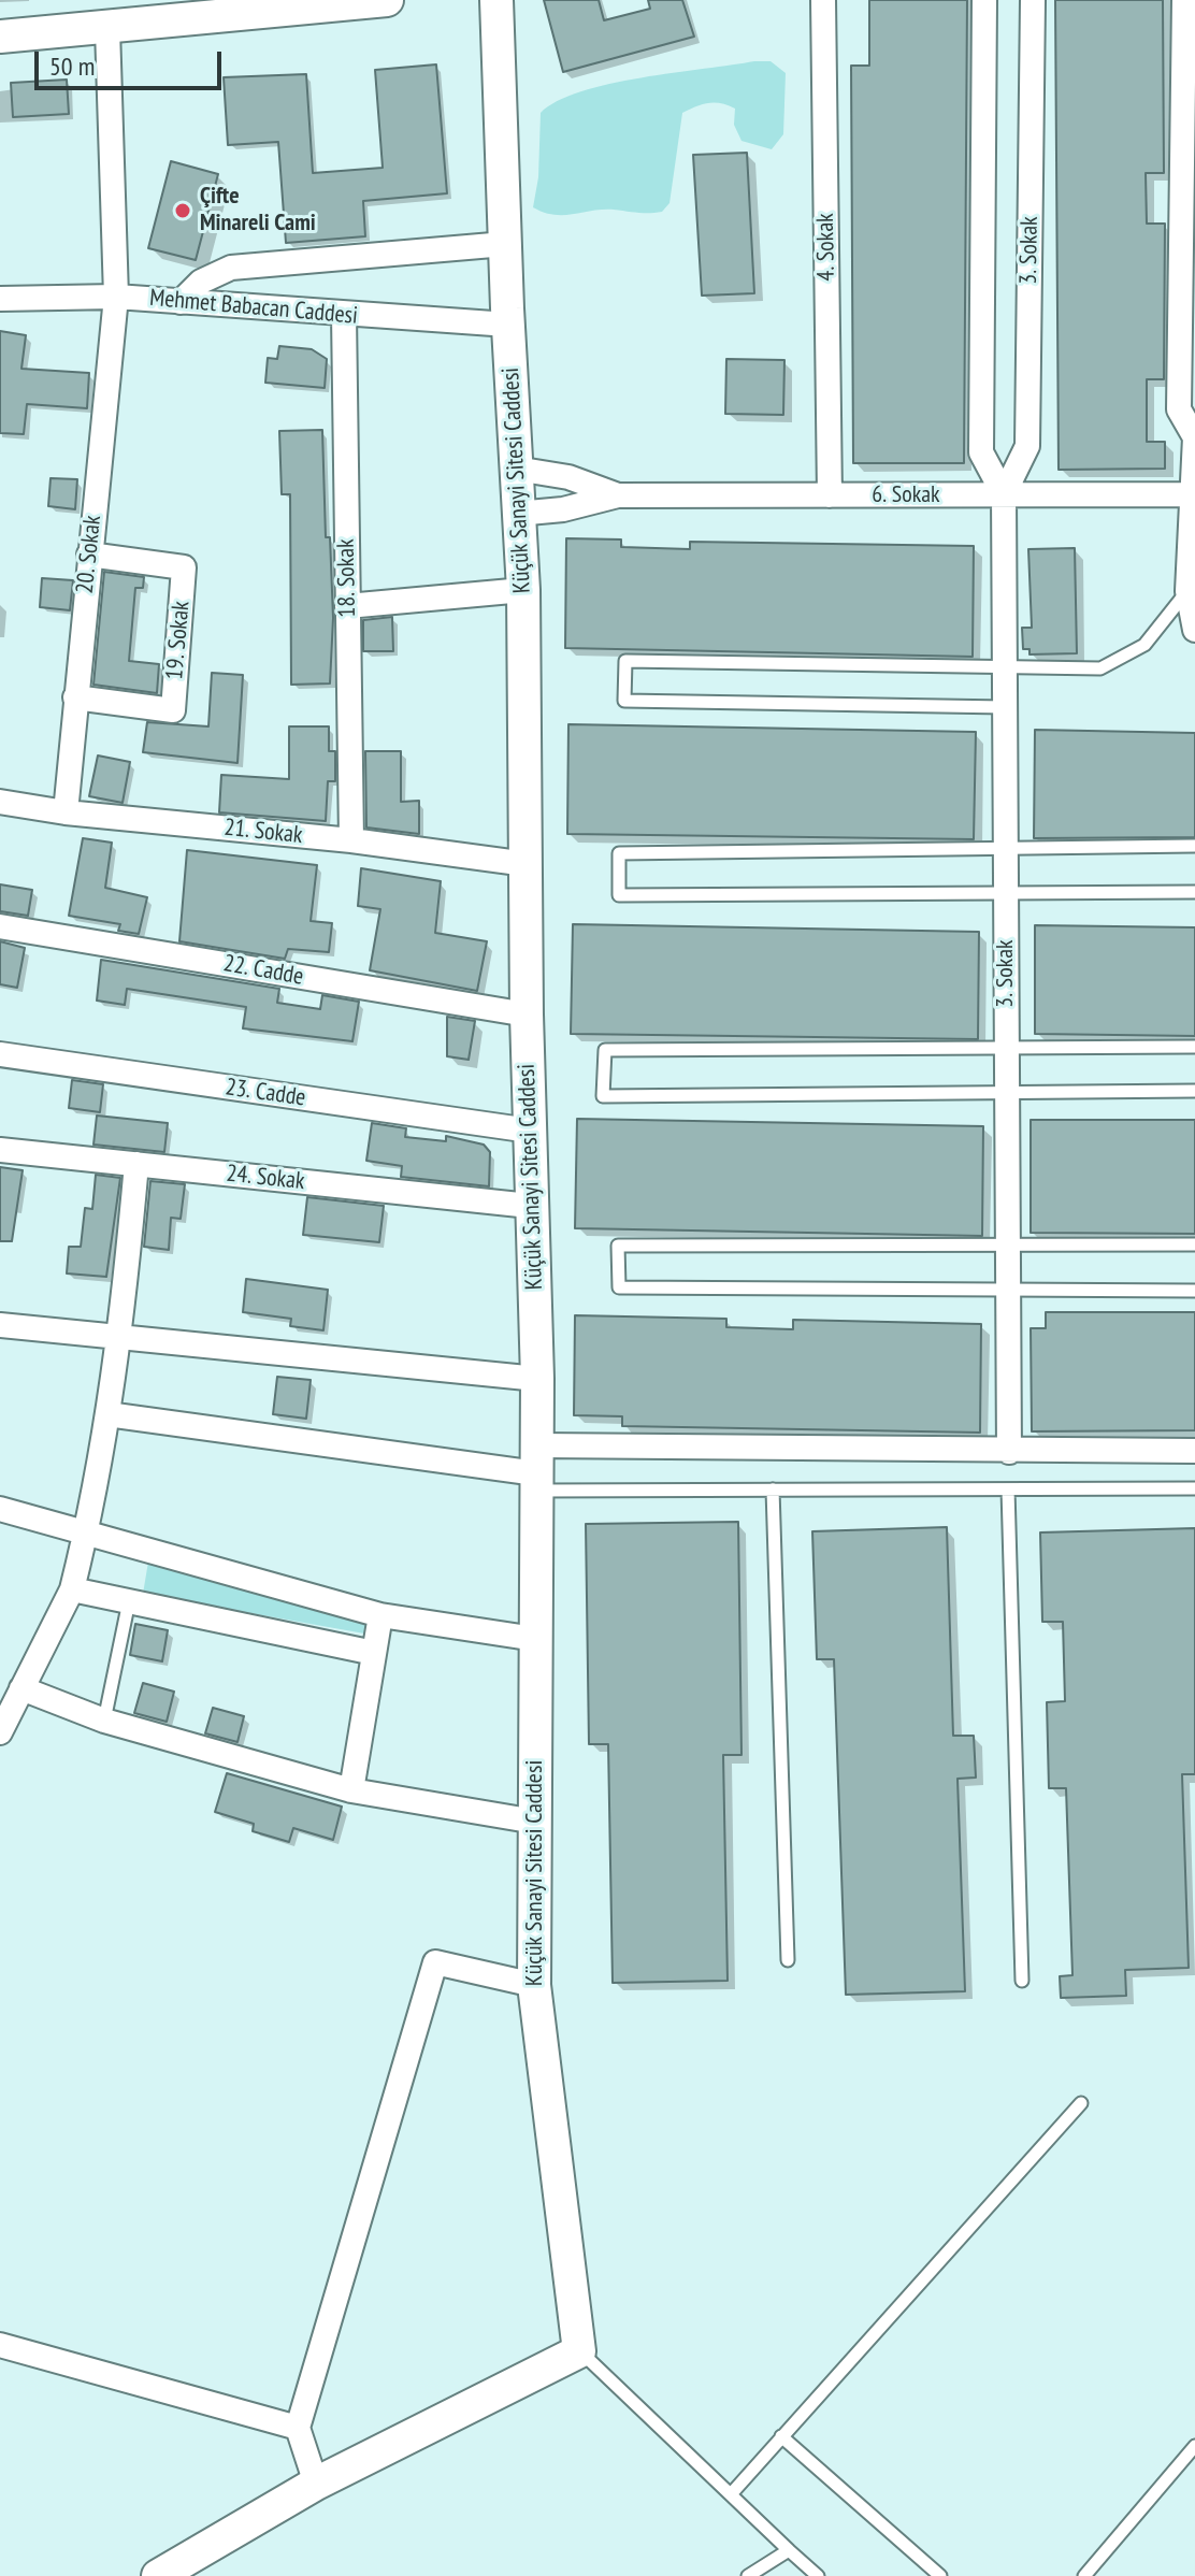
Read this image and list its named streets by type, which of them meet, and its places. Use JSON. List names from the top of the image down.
{
  "streets": {
    "street": [
      "4. Sokak",
      "3. Sokak",
      "Mehmet Babacan Caddesi",
      "Küçük Sanayi Sitesi Caddesi",
      "6. Sokak",
      "20. Sokak",
      "18. Sokak",
      "19. Sokak",
      "21. Sokak",
      "22. Cadde",
      "23. Cadde",
      "24. Sokak"
    ]
  },
  "crossings": [
    ["4. Sokak", "6. Sokak"],
    ["3. Sokak", "6. Sokak"],
    ["Mehmet Babacan Caddesi", "Küçük Sanayi Sitesi Caddesi"],
    ["Mehmet Babacan Caddesi", "20. Sokak"],
    ["Mehmet Babacan Caddesi", "18. Sokak"],
    ["Küçük Sanayi Sitesi Caddesi", "21. Sokak"],
    ["Küçük Sanayi Sitesi Caddesi", "22. Cadde"],
    ["Küçük Sanayi Sitesi Caddesi", "23. Cadde"],
    ["Küçük Sanayi Sitesi Caddesi", "24. Sokak"],
    ["20. Sokak", "19. Sokak"],
    ["20. Sokak", "21. Sokak"],
    ["18. Sokak", "21. Sokak"]
  ],
  "places": ["Çifte Minareli Cami"],
  "scale_bar": "50 m"
}
